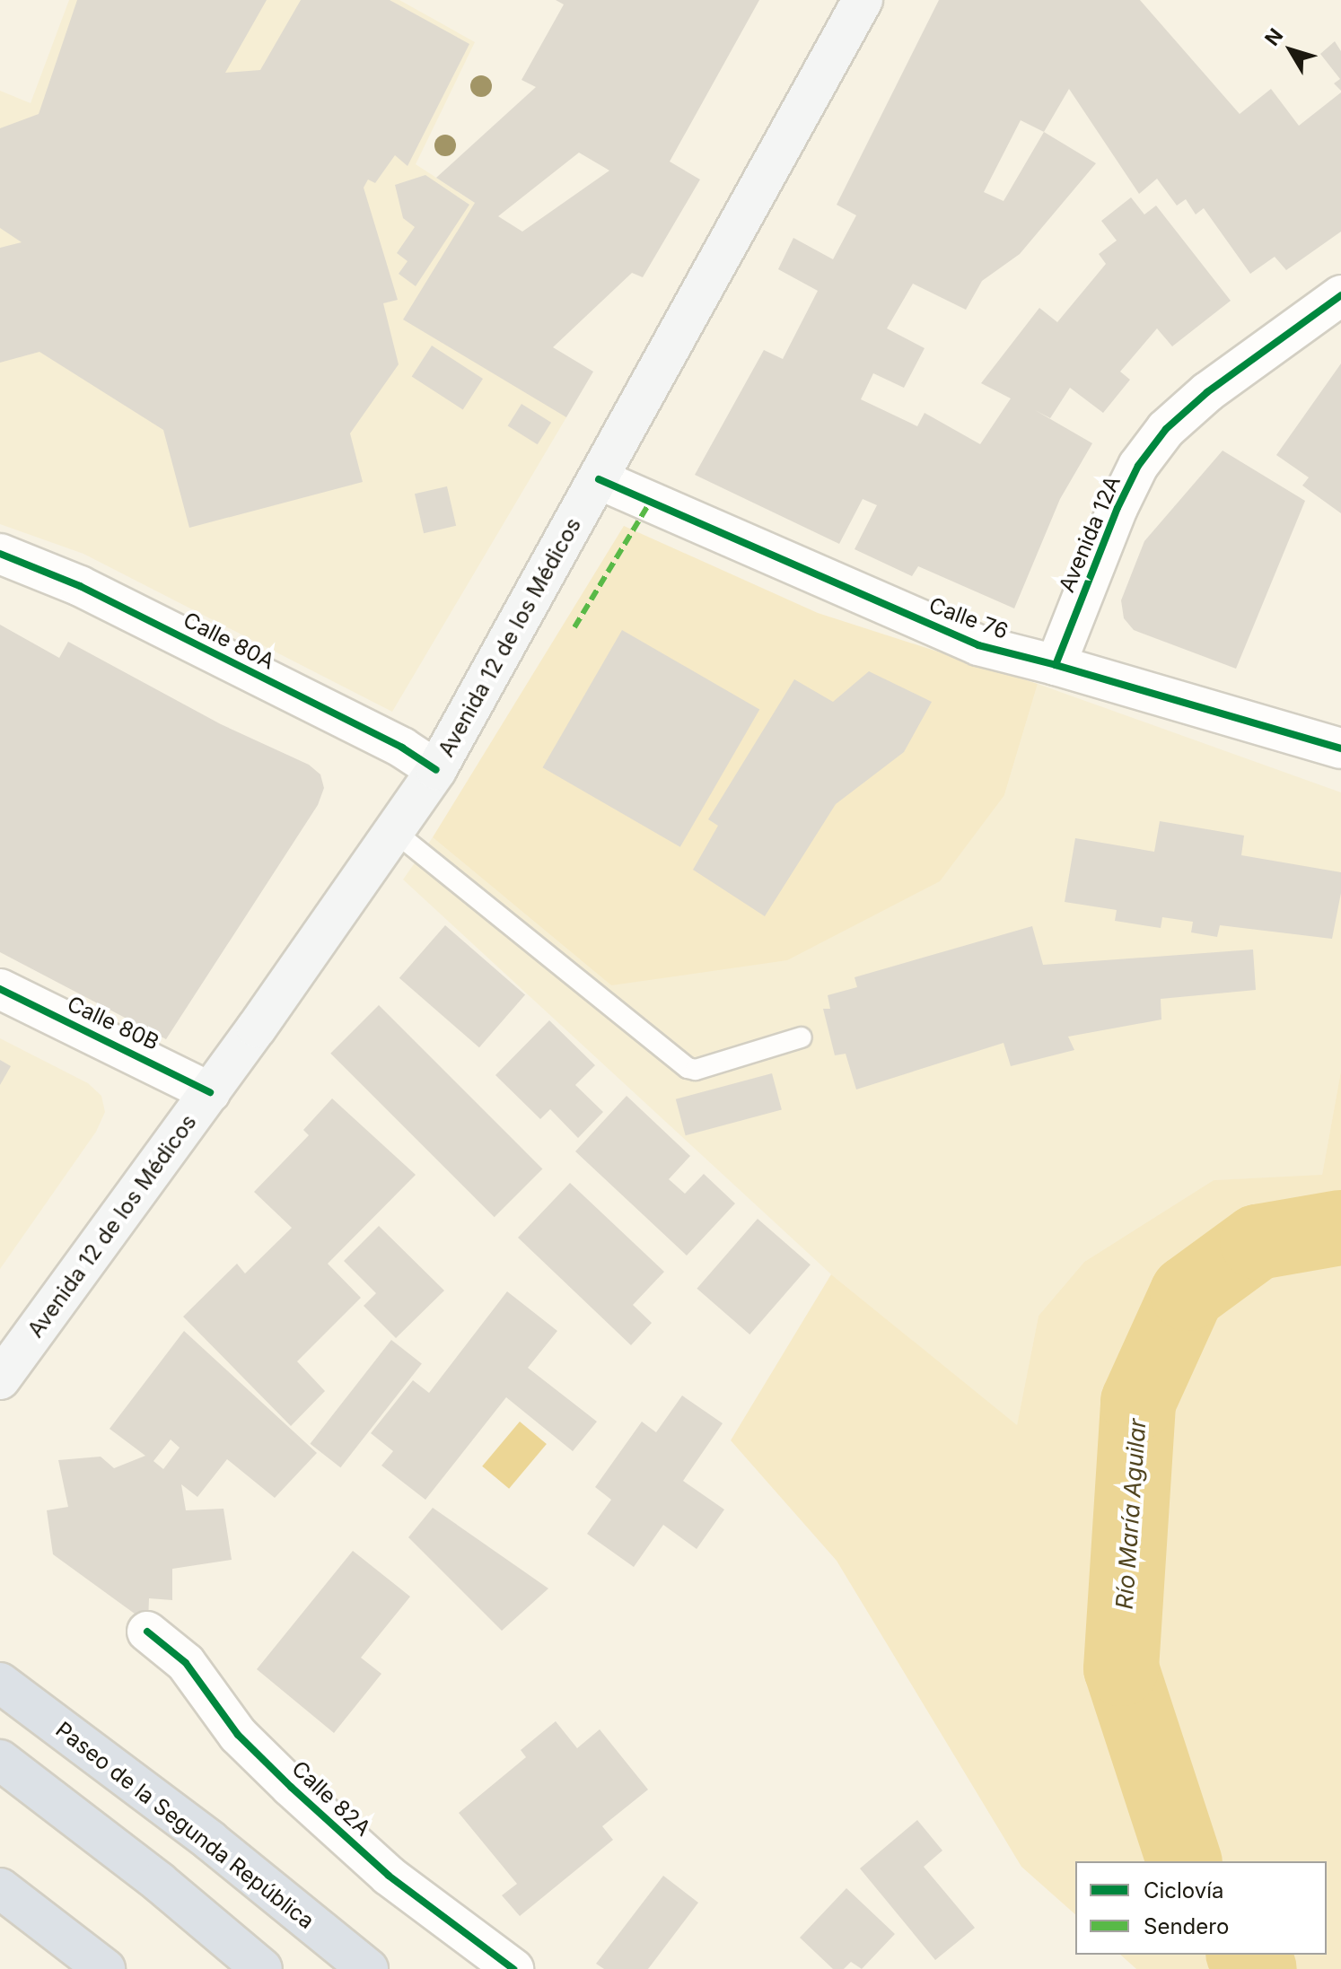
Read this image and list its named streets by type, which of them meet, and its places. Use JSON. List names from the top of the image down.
{
  "streets": {
    "highway": ["Paseo de la Segunda República"],
    "main road": ["Avenida 12 de los Médicos"],
    "street": [
      "Avenida 12A",
      "Calle 76",
      "Calle 80A",
      "Calle 80B",
      "Calle 82A"
    ]
  },
  "crossings": [
    ["Avenida 12A", "Calle 76"],
    ["Calle 76", "Avenida 12 de los Médicos"],
    ["Avenida 12 de los Médicos", "Calle 80A"],
    ["Avenida 12 de los Médicos", "Calle 80B"]
  ],
  "water": ["Río María Aguilar"],
  "legend": ["Ciclovía", "Sendero"],
  "north": "top left"
}
